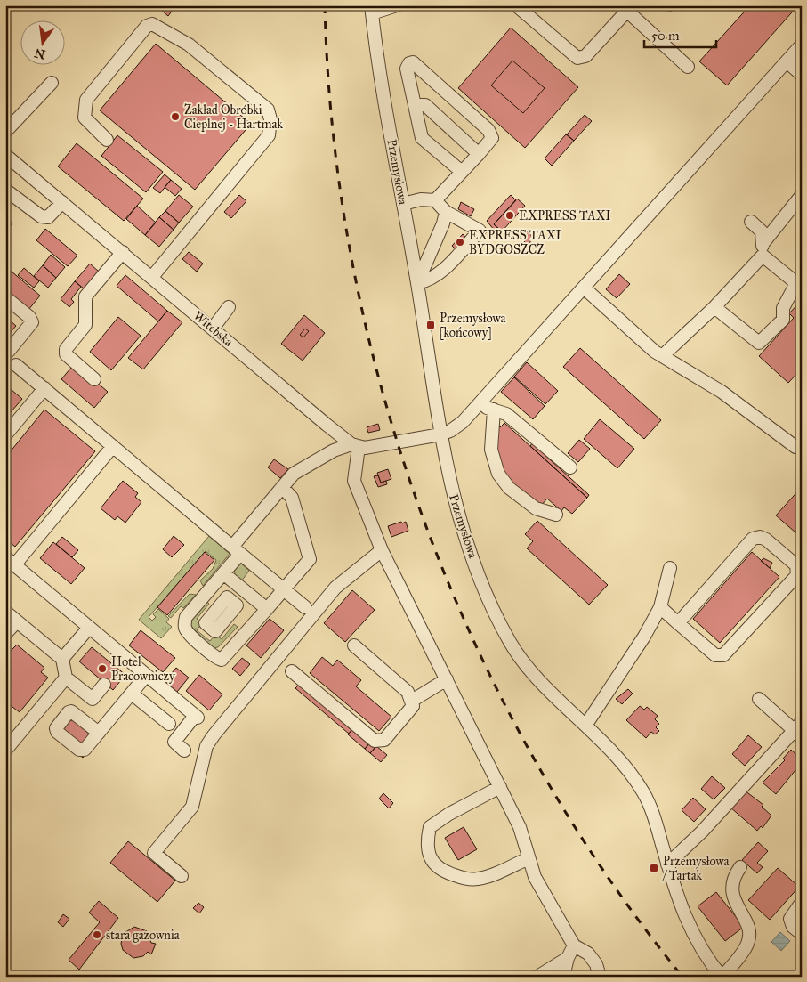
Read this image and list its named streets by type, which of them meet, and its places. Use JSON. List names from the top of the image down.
{
  "streets": {
    "street": ["Przemysłowa", "Witebska"]
  },
  "places": {
    "other": [
      "Zakład Obróbki Cieplnej - Hartmak",
      "EXPRESS TAXI",
      "EXPRESS TAXI BYDGOSZCZ",
      "Hotel Pracowniczy",
      "stara gazownia"
    ],
    "transit": ["Przemysłowa [końcowy]", "Przemysłowa / Tartak"]
  },
  "scale_bar": "50 m",
  "north": "bottom"
}
